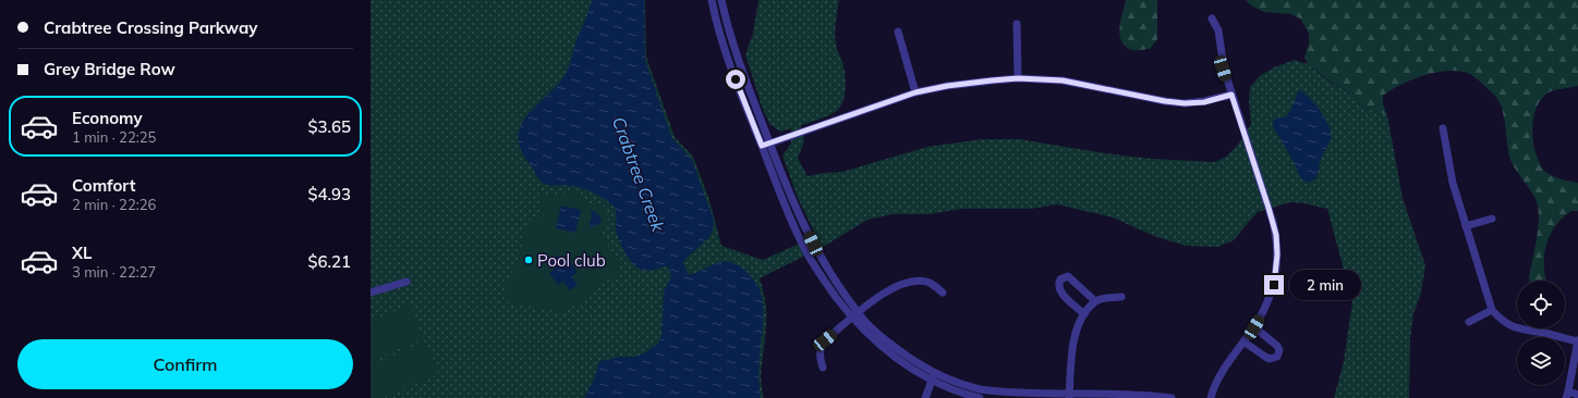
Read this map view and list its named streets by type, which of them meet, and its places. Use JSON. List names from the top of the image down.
{
  "water": ["Crabtree Creek"],
  "places": ["Pool club"],
  "page": {
    "banner": ["Crabtree Crossing Parkway", "Grey Bridge Row"],
    "list": [
      {
        "name": "Economy",
        "note": "1 min · 22:25",
        "value": "$3.65"
      },
      {
        "name": "Comfort",
        "note": "2 min · 22:26",
        "value": "$4.93"
      },
      {
        "name": "XL",
        "note": "3 min · 22:27",
        "value": "$6.21"
      }
    ],
    "bubble": "2 min",
    "buttons": "Confirm"
  }
}
